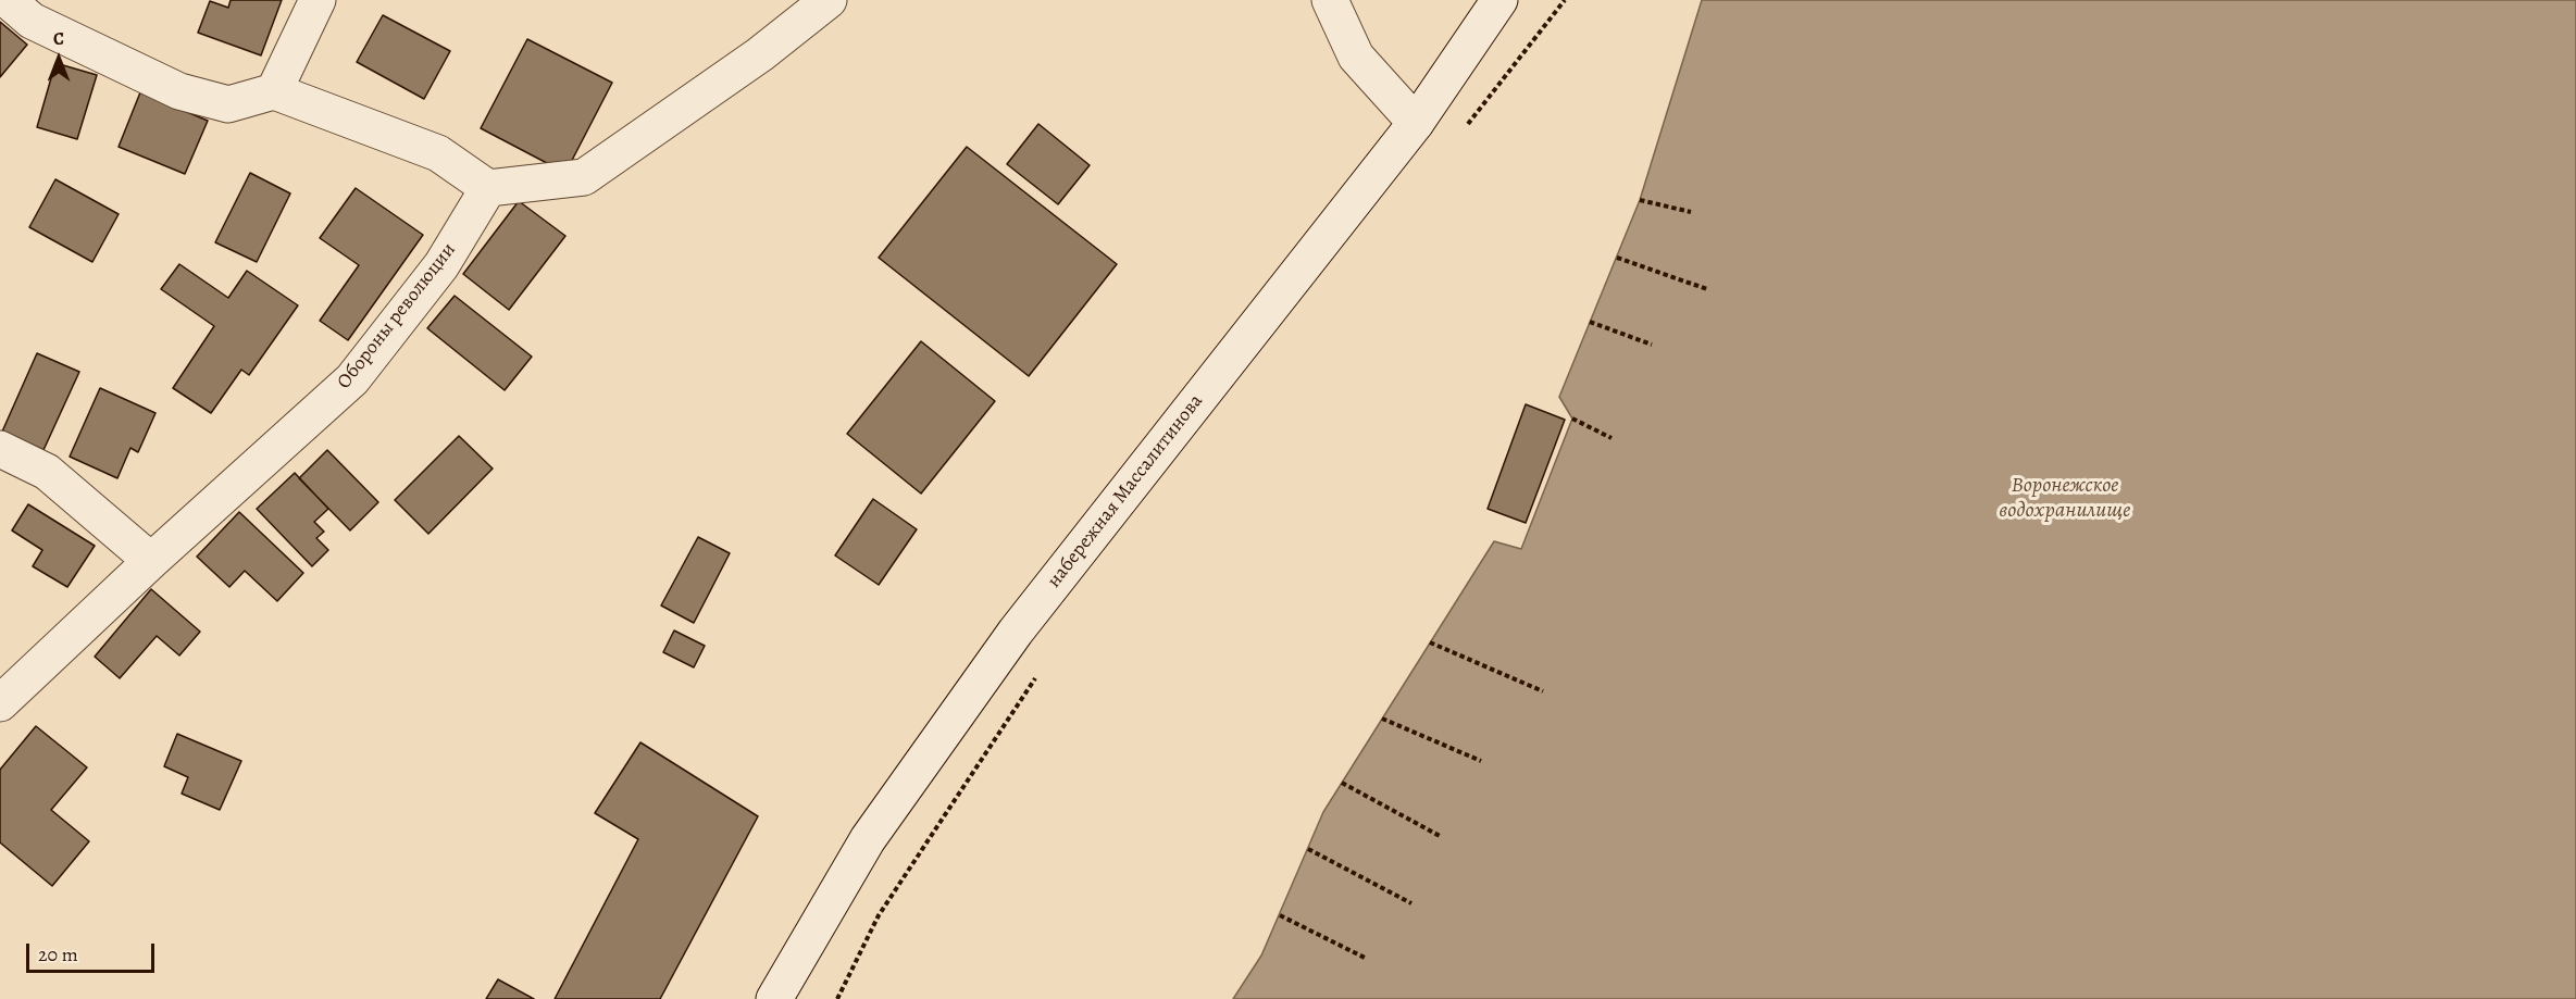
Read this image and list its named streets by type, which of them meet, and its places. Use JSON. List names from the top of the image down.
{
  "streets": {
    "street": ["Обороны революции", "набережная Массалитинова"]
  },
  "water": ["Воронежское водохранилище"],
  "scale_bar": "20 m",
  "north": "top"
}
